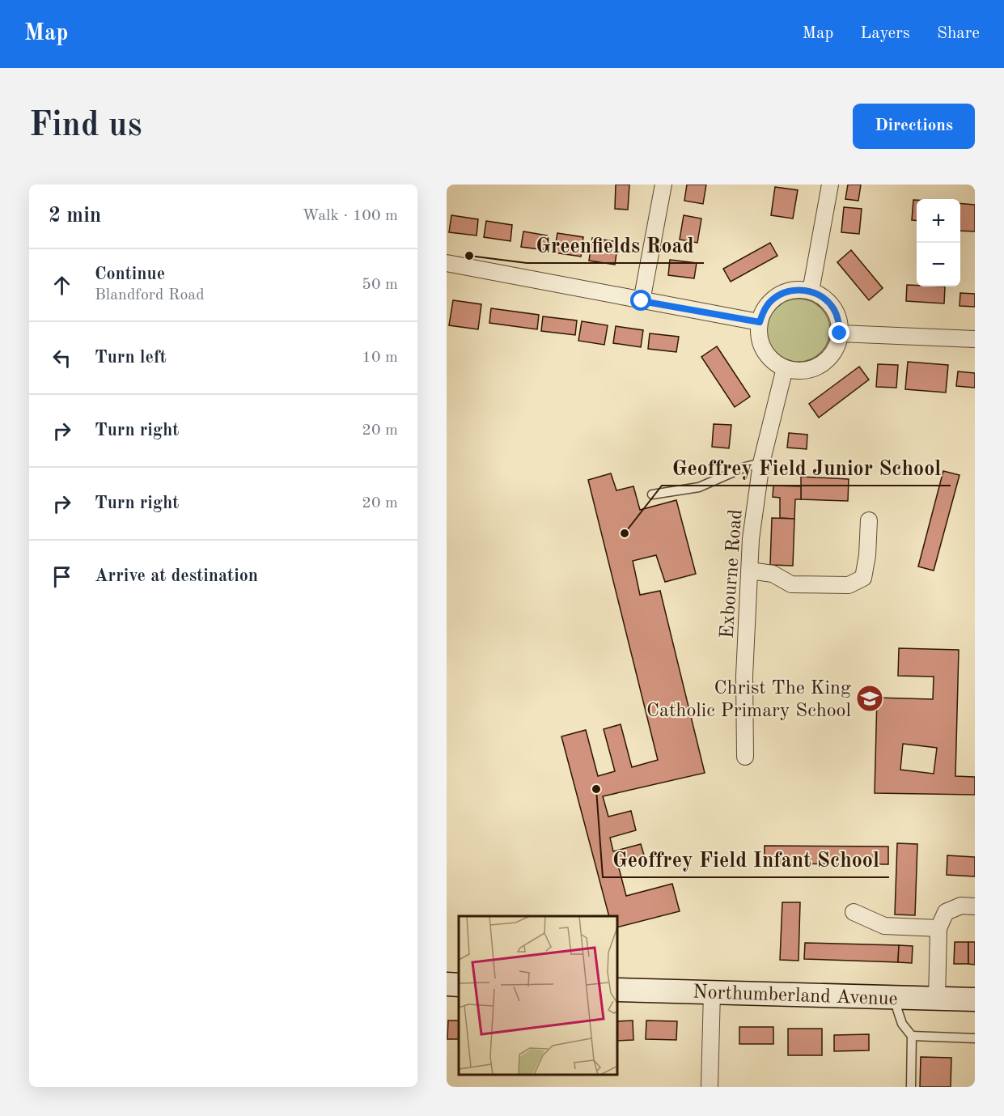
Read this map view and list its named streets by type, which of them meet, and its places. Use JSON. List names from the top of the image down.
{
  "streets": {
    "street": ["Exbourne Road", "Northumberland Avenue"]
  },
  "places": {
    "other": ["Greenfields Road", "Geoffrey Field Junior School", "Geoffrey Field Infant School"],
    "school or university": ["Christ The King Catholic Primary School"]
  },
  "page": {
    "header": "Map",
    "nav": ["Map", "Layers", "Share"],
    "buttons": "Directions",
    "title": "Find us",
    "heading": ["2 min", "Walk · 100 m"],
    "map_buttons": ["+", "−"],
    "list": [
      ["Continue", "Blandford Road", "50 m"],
      ["Turn left", "10 m"],
      ["Turn right", "20 m"],
      ["Turn right", "20 m"],
      "Arrive at destination"
    ]
  }
}
